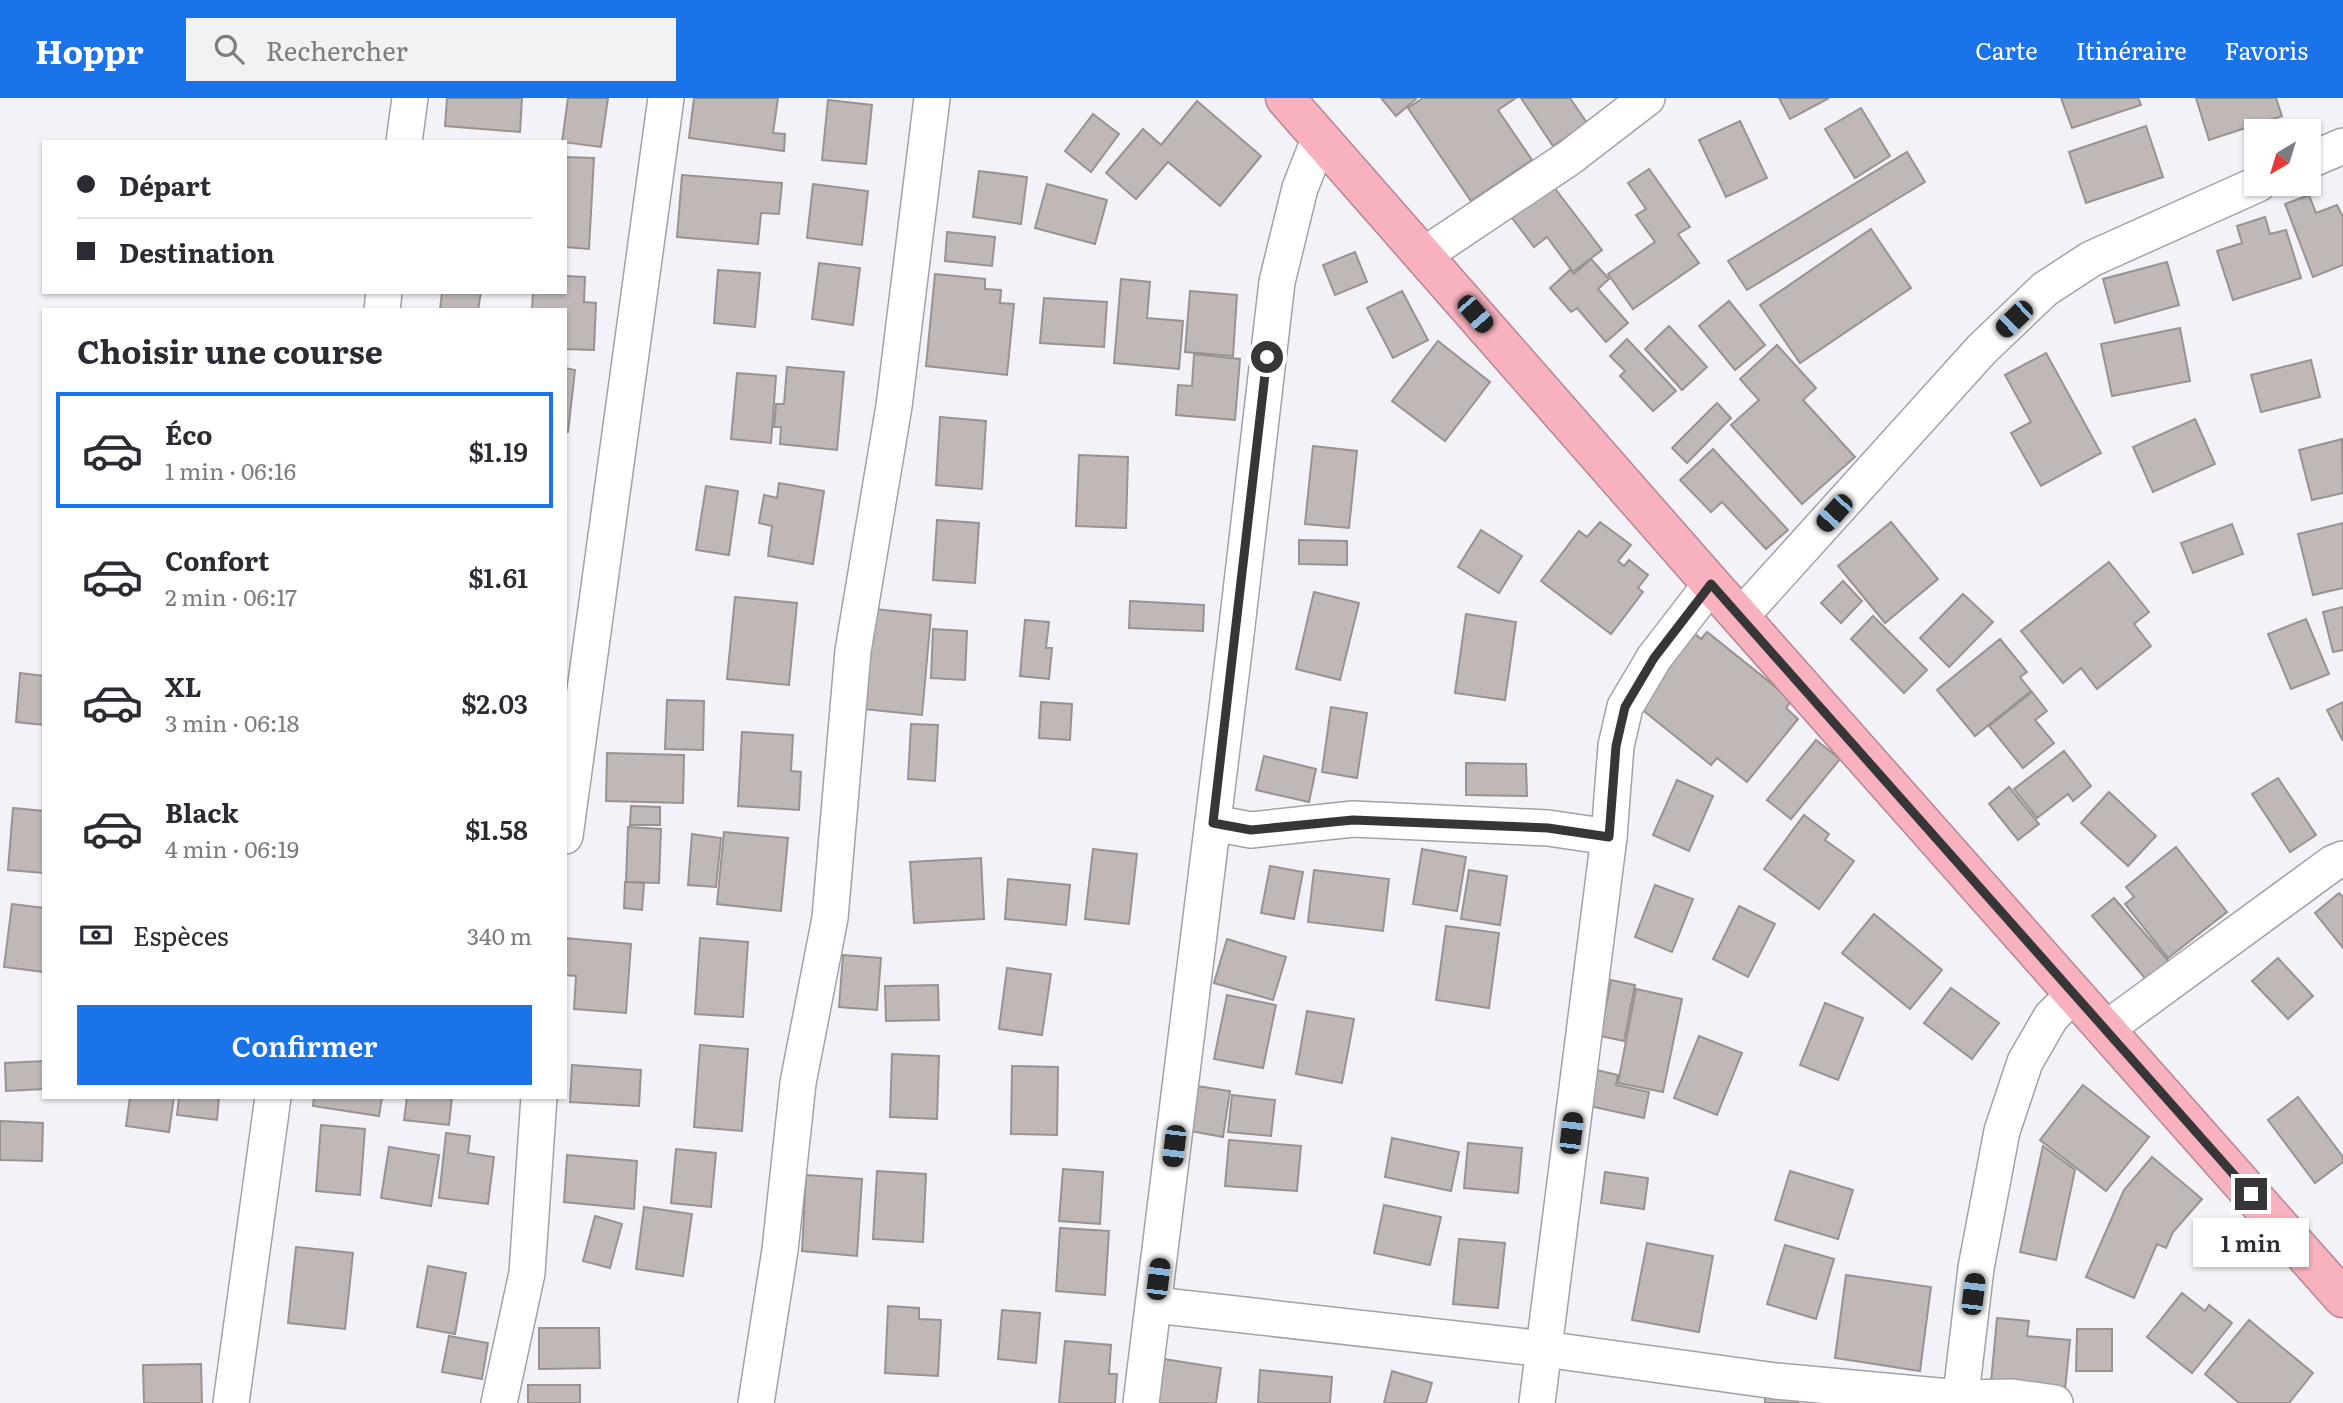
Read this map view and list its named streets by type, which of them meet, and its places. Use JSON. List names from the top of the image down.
{
  "north": "bottom left",
  "page": {
    "header": "Hoppr",
    "search": "Rechercher",
    "nav": ["Carte", "Itinéraire", "Favoris"],
    "banner": ["Départ", "Destination"],
    "heading": "Choisir une course",
    "list": [
      {
        "name": "Éco",
        "note": "1 min · 06:16",
        "value": "$1.19"
      },
      {
        "name": "Confort",
        "note": "2 min · 06:17",
        "value": "$1.61"
      },
      {
        "name": "XL",
        "note": "3 min · 06:18",
        "value": "$2.03"
      },
      {
        "name": "Black",
        "note": "4 min · 06:19",
        "value": "$1.58"
      }
    ],
    "pay": ["Espèces", "340 m"],
    "buttons": "Confirmer",
    "bubble": "1 min"
  }
}
